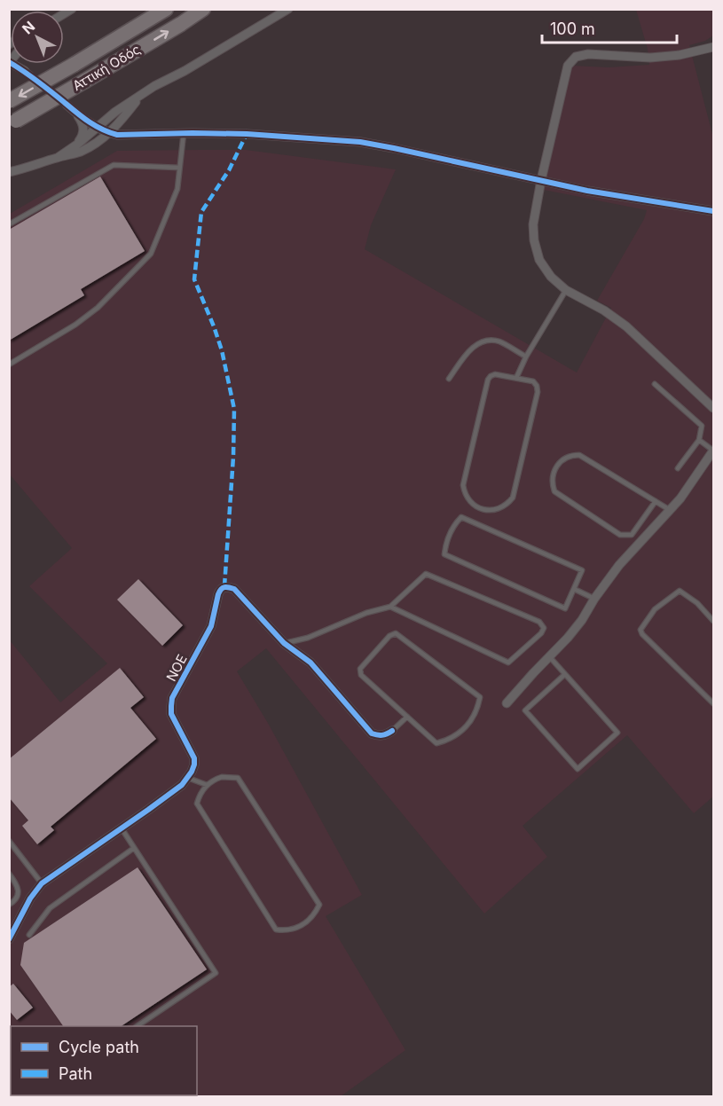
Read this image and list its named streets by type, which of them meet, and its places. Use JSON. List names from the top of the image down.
{
  "streets": {
    "highway": ["Αττική Οδός"],
    "street": ["NOE"]
  },
  "legend": ["Cycle path", "Path"],
  "scale_bar": "100 m",
  "north": "top left"
}
